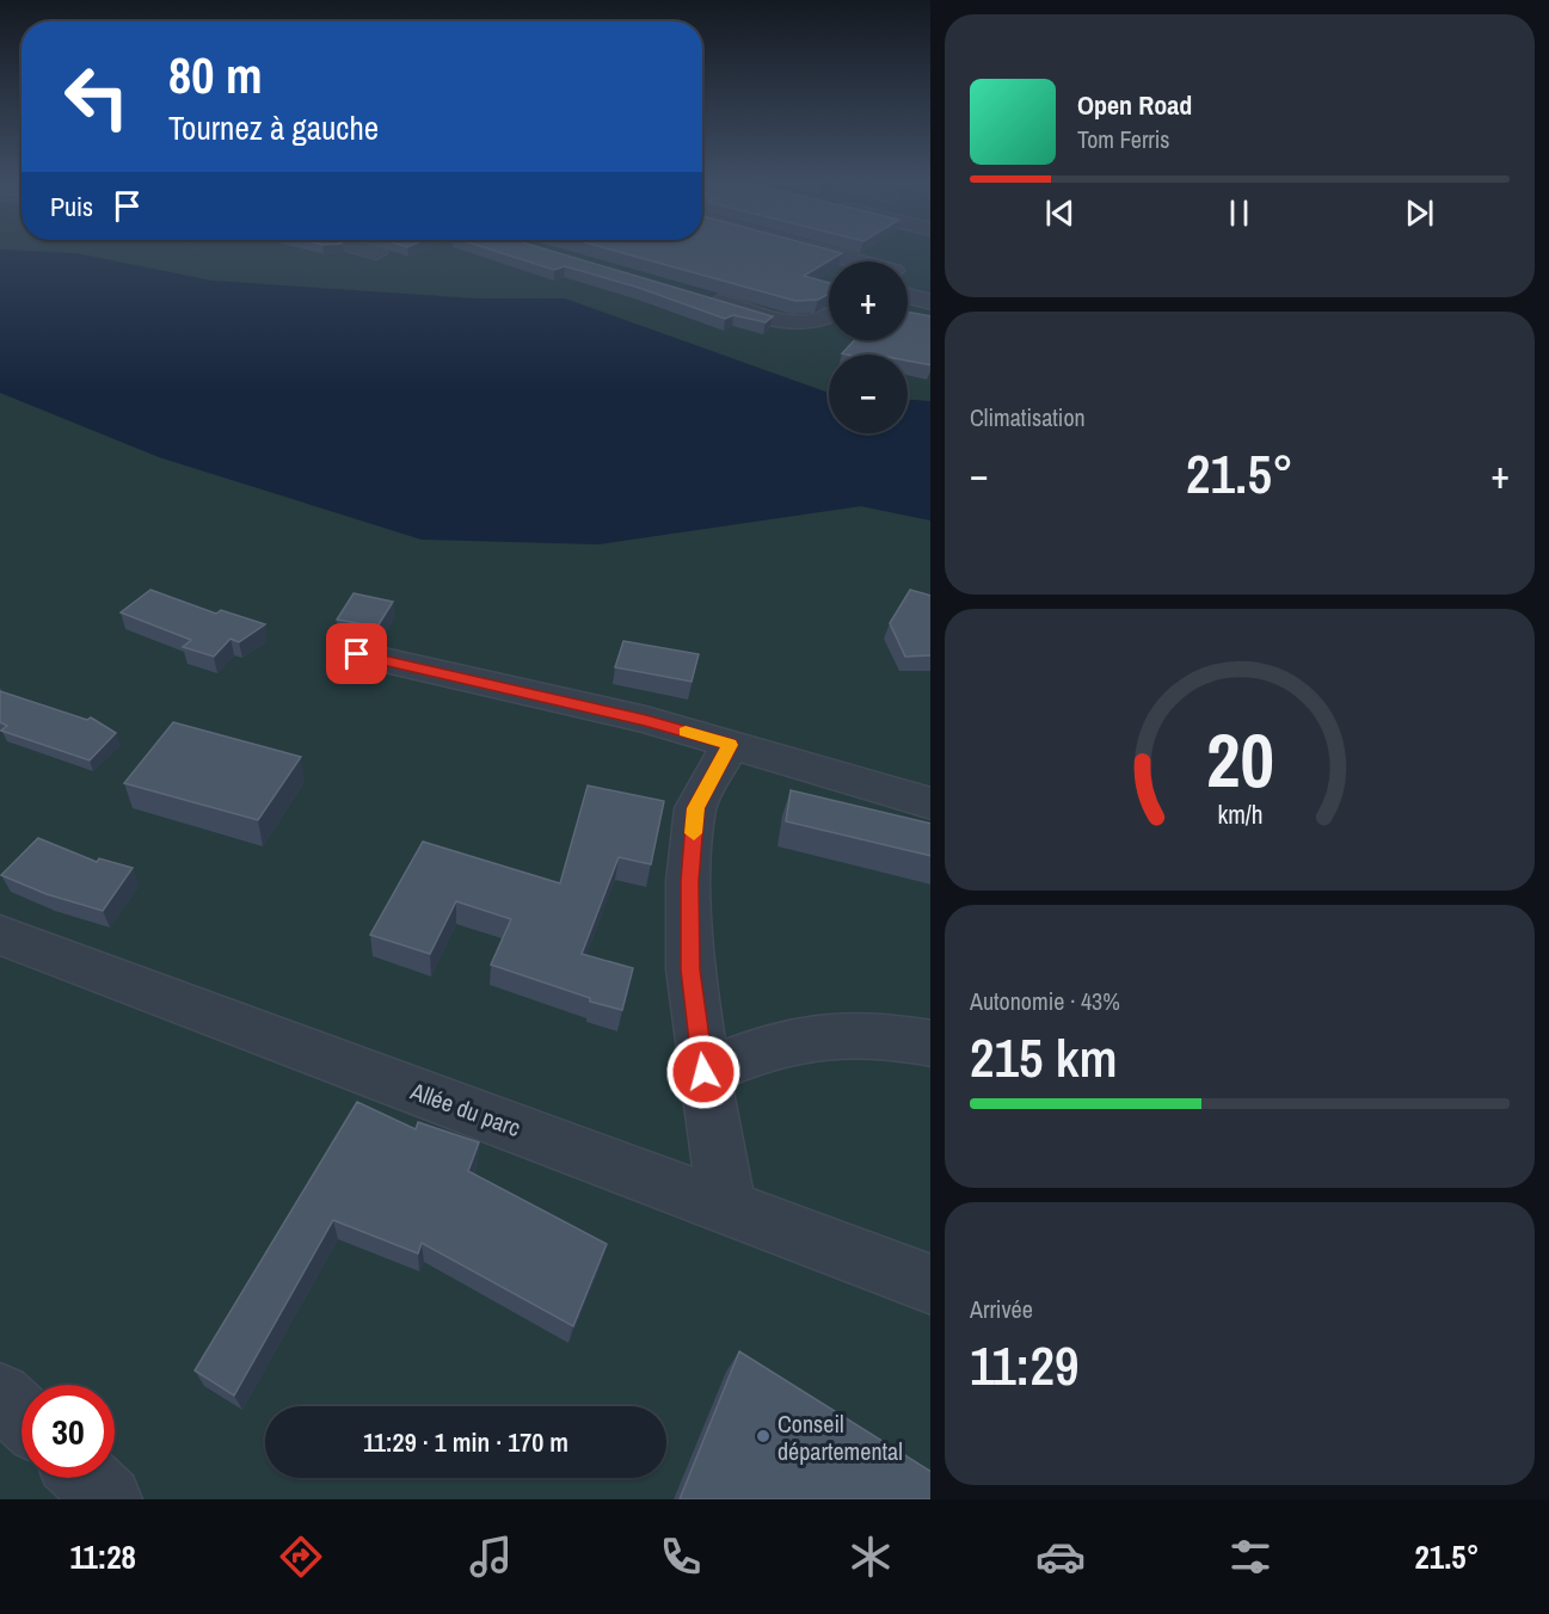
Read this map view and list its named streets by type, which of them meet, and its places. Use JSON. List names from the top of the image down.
{
  "streets": {
    "street": ["Allée du parc"]
  },
  "places": ["Conseil départemental"],
  "page": {
    "turn": ["80 m", "Tournez à gauche"],
    "song": ["Open Road", "Tom Ferris"],
    "then": "Puis",
    "map_buttons": ["+", "−"],
    "tile": [
      "Climatisation",
      ["Autonomie · 43%", "215 km"],
      ["Arrivée", "11:29"]
    ],
    "heat": ["−", "21.5°", "+"],
    "limit": "30",
    "trip": "11:29 · 1 min · 170 m",
    "tabs": ["11:28", "21.5°"],
    "gauge": ["20", "km/h"]
  }
}
